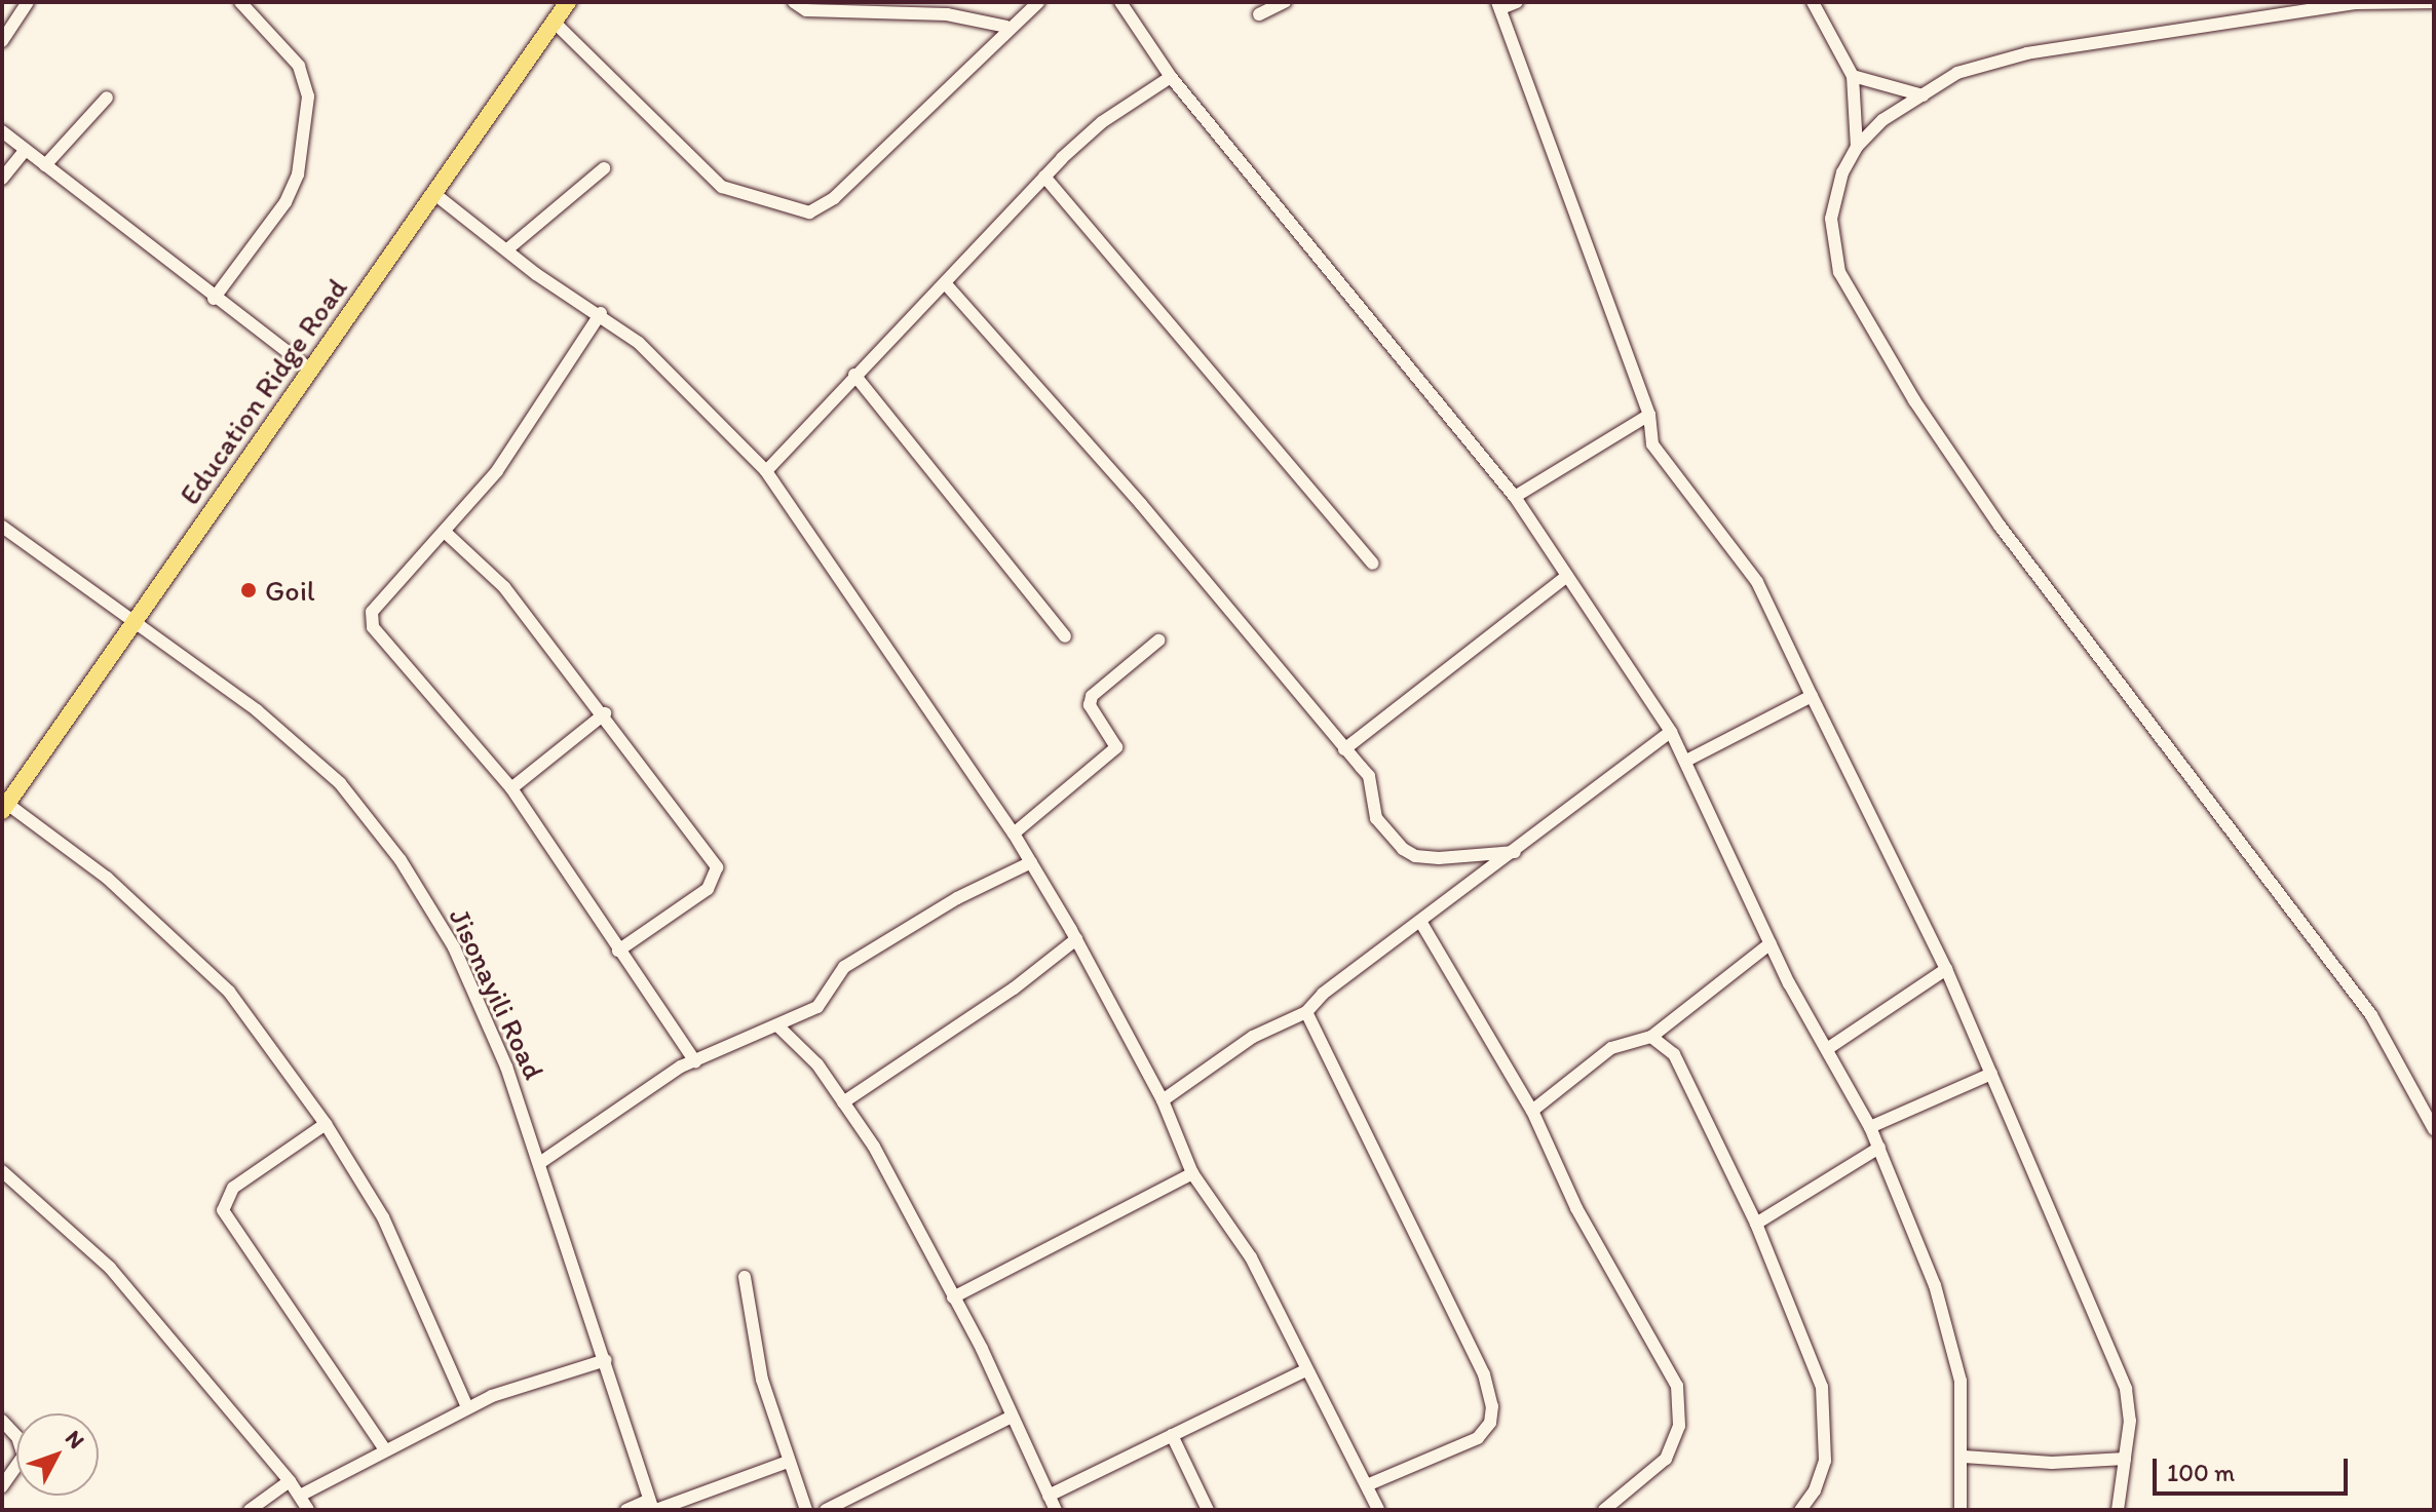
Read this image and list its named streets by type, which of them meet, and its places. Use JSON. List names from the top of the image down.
{
  "streets": {
    "main road": ["Education Ridge Road"],
    "street": ["Jisonayili Road"]
  },
  "crossings": [
    ["Education Ridge Road", "Jisonayili Road"]
  ],
  "places": ["Goil"],
  "scale_bar": "100 m",
  "north": "top right"
}
